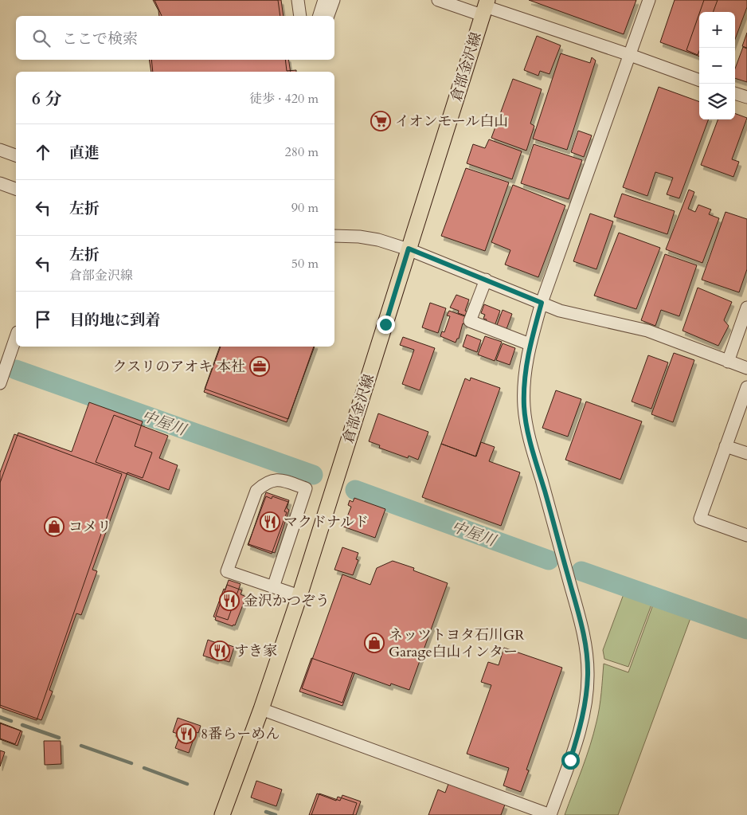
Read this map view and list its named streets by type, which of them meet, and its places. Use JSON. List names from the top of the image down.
{
  "streets": {
    "main road": ["倉部金沢線"]
  },
  "water": ["中屋川"],
  "places": {
    "supermarket": ["イオンモール白山"],
    "office": ["クスリのアオキ 本社"],
    "restaurant": [
      "マクドナルド",
      "金沢かつぞう",
      "すき家",
      "8番らーめん"
    ],
    "shop": ["コメリ", "ネッツトヨタ石川GR Garage白山インター"]
  },
  "page": {
    "map_buttons": ["+", "−"],
    "search": "ここで検索",
    "heading": ["6 分", "徒歩 · 420 m"],
    "list": [
      ["直進", "280 m"],
      ["左折", "90 m"],
      ["左折", "倉部金沢線", "50 m"],
      "目的地に到着"
    ]
  }
}
